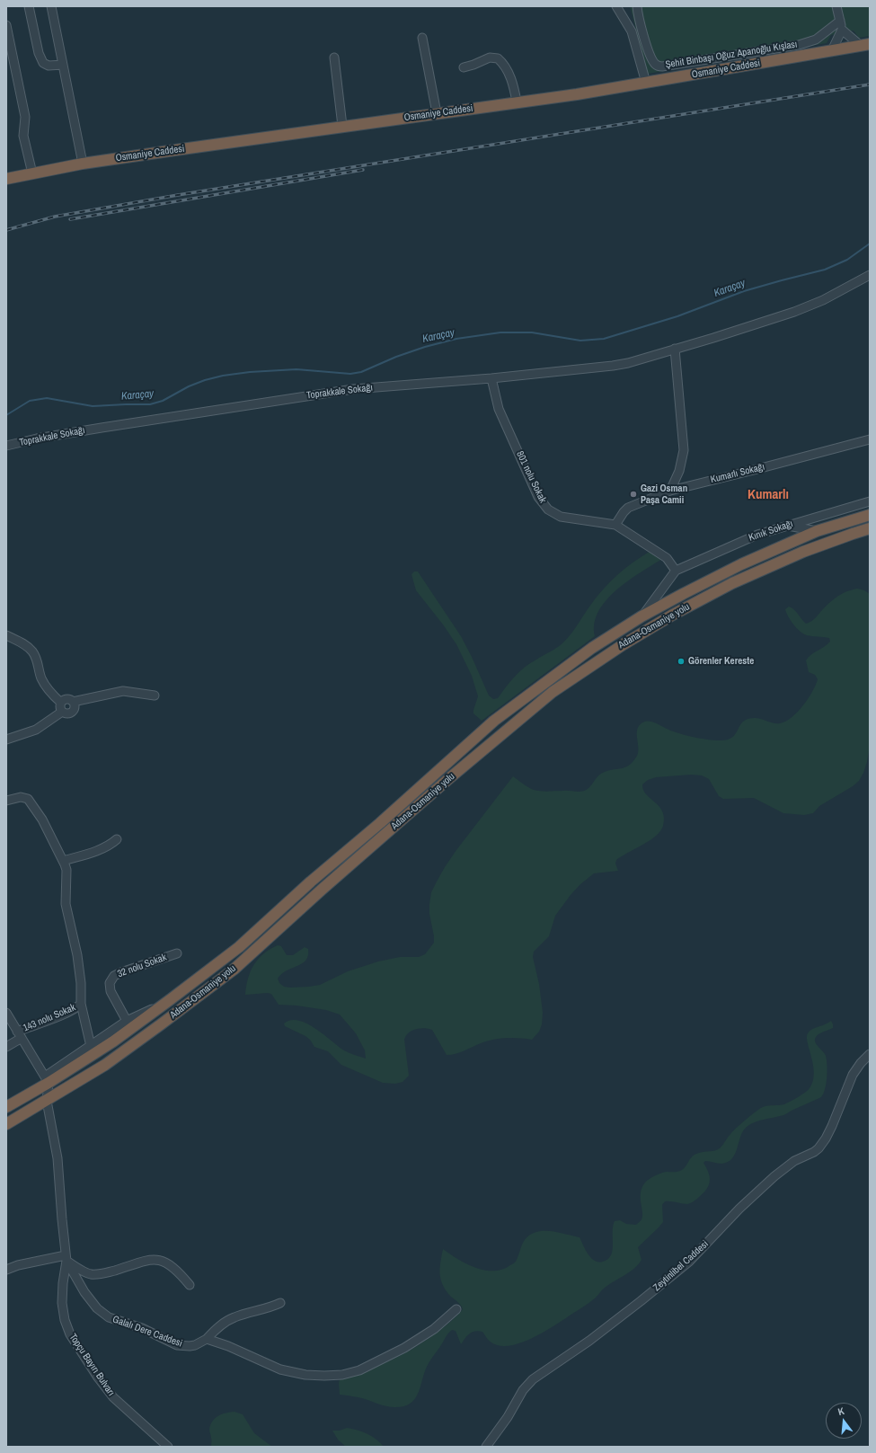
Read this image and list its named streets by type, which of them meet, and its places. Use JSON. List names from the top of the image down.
{
  "streets": {
    "highway": ["Osmaniye Caddesi", "Adana-Osmaniye yolu"],
    "street": [
      "Şehit Binbaşı Oğuz Apanoğlu Kışlası",
      "Toprakkale Sokağı",
      "Kumarlı Sokağı",
      "801 nolu Sokak",
      "Kınık Sokağı",
      "32 nolu Sokak",
      "143 nolu Sokak",
      "Zeytinlibel Caddesi",
      "Galalı Dere Caddesi",
      "Topçu Bayırı Bulvarı"
    ]
  },
  "crossings": [
    ["Toprakkale Sokağı", "801 nolu Sokak"],
    ["Kumarlı Sokağı", "801 nolu Sokak"],
    ["Kınık Sokağı", "Adana-Osmaniye yolu"],
    ["Adana-Osmaniye yolu", "Galalı Dere Caddesi"],
    ["Galalı Dere Caddesi", "Topçu Bayırı Bulvarı"]
  ],
  "districts": ["Kumarlı"],
  "water": ["Karaçay"],
  "places": ["Gazi Osman Paşa Camii", "Görenler Kereste"],
  "north": "top"
}
